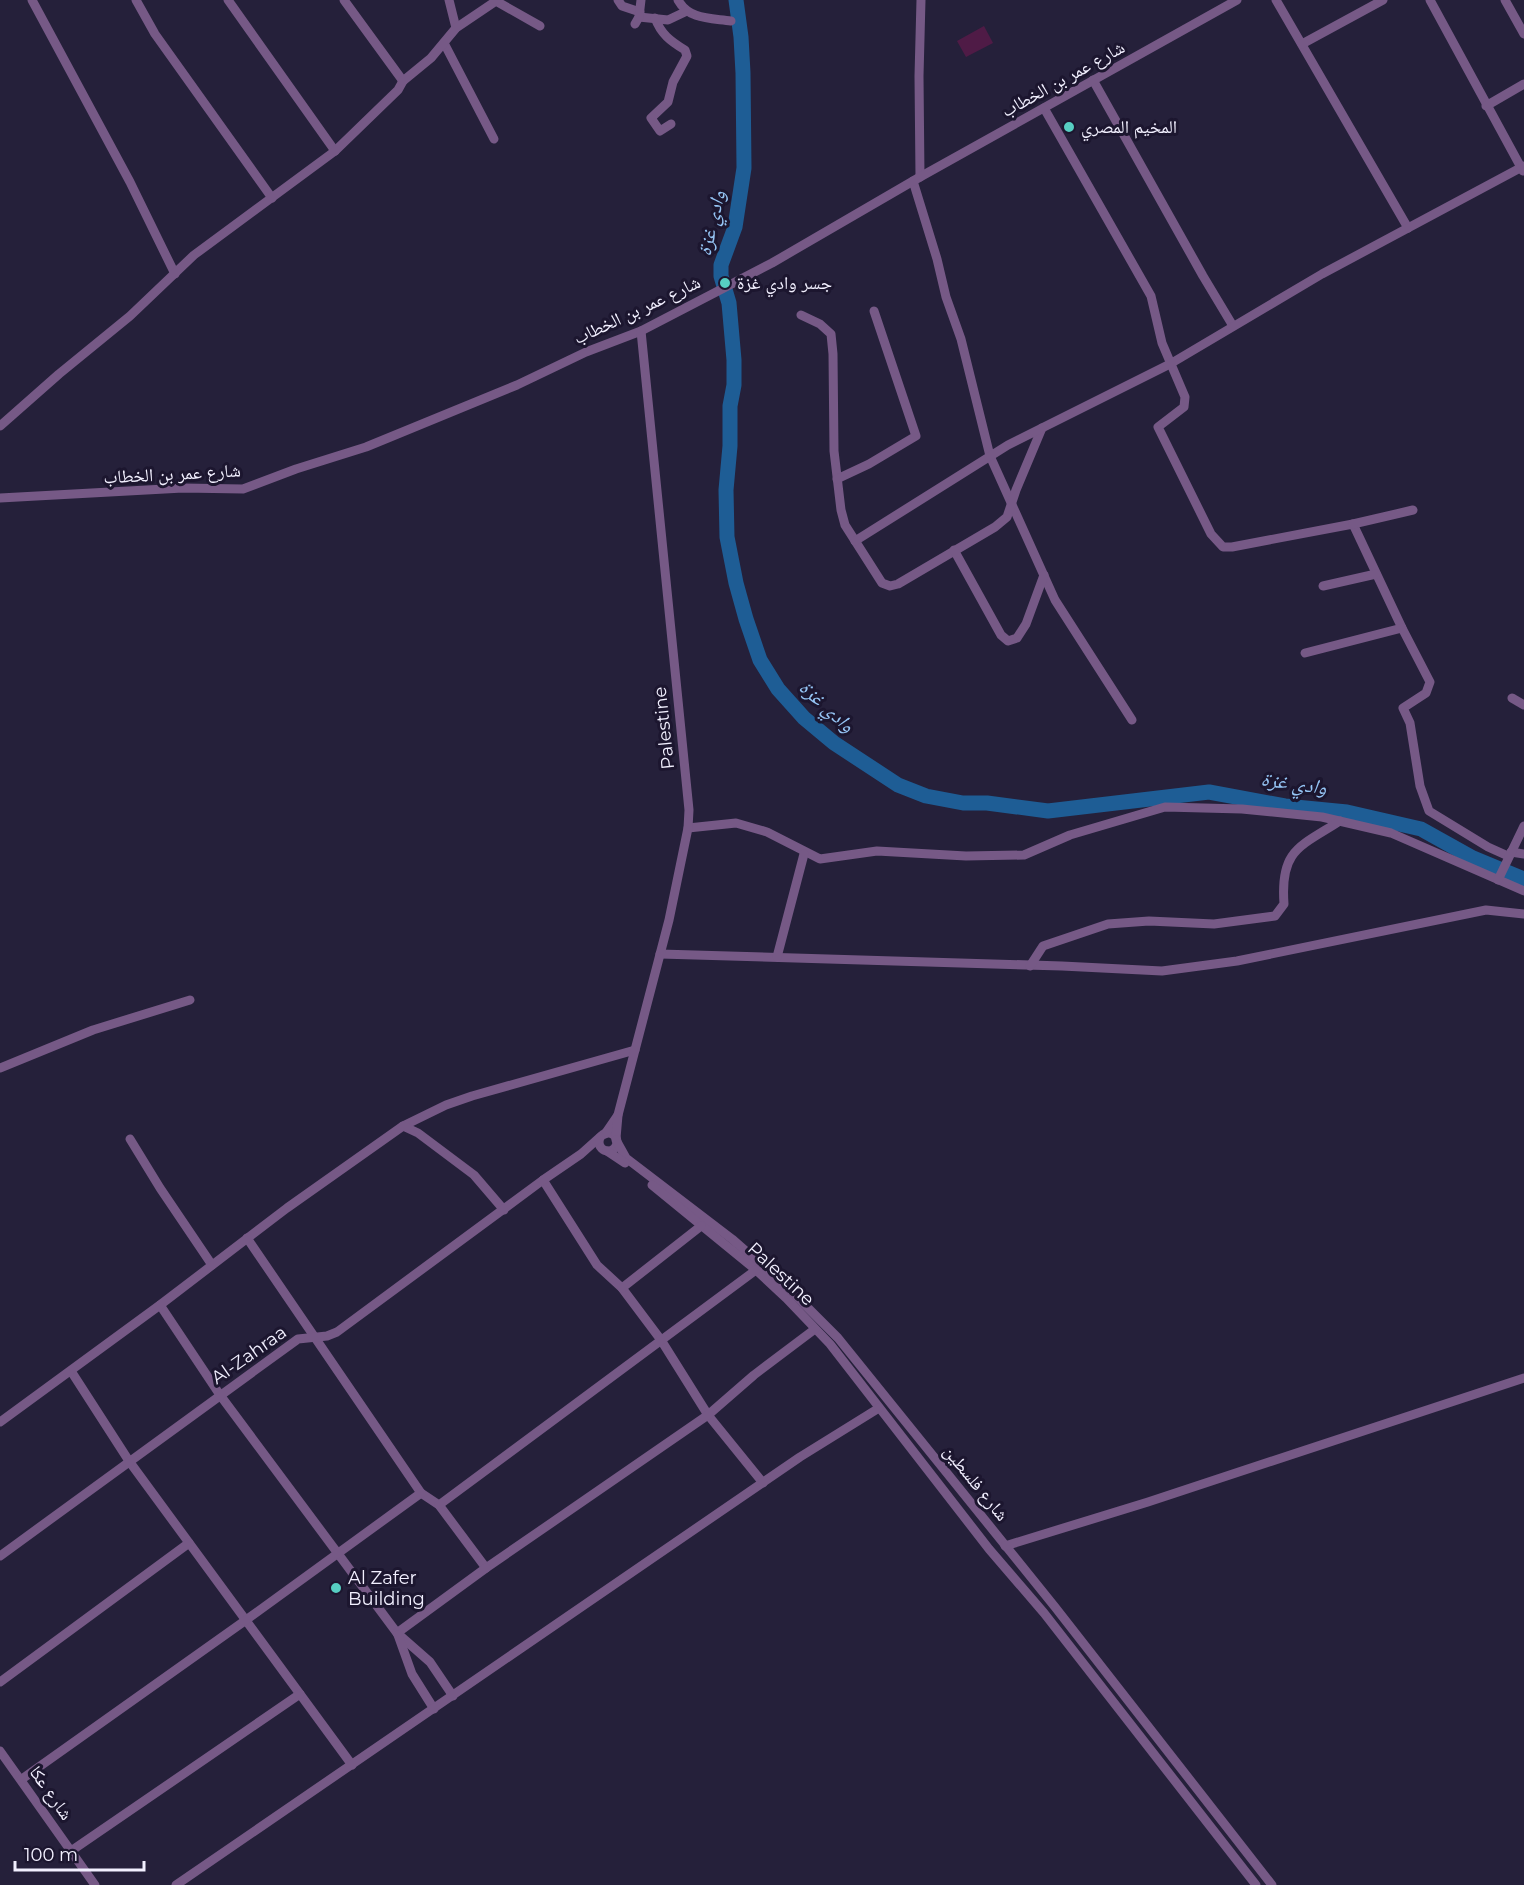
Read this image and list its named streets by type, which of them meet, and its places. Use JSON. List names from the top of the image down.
{
  "streets": {
    "street": [
      "شارع عمر بن الخطاب",
      "Palestine",
      "Al-Zahraa",
      "شارع فلسطين",
      "شارع عكا"
    ]
  },
  "crossings": [
    ["شارع عمر بن الخطاب", "Palestine"],
    ["Palestine", "Al-Zahraa"],
    ["Palestine", "شارع فلسطين"],
    ["Al-Zahraa", "شارع فلسطين"]
  ],
  "water": ["وادي غزة"],
  "places": ["المخيم المصري", "جسر وادي غزة", "Al Zafer Building"],
  "scale_bar": "100 m"
}
